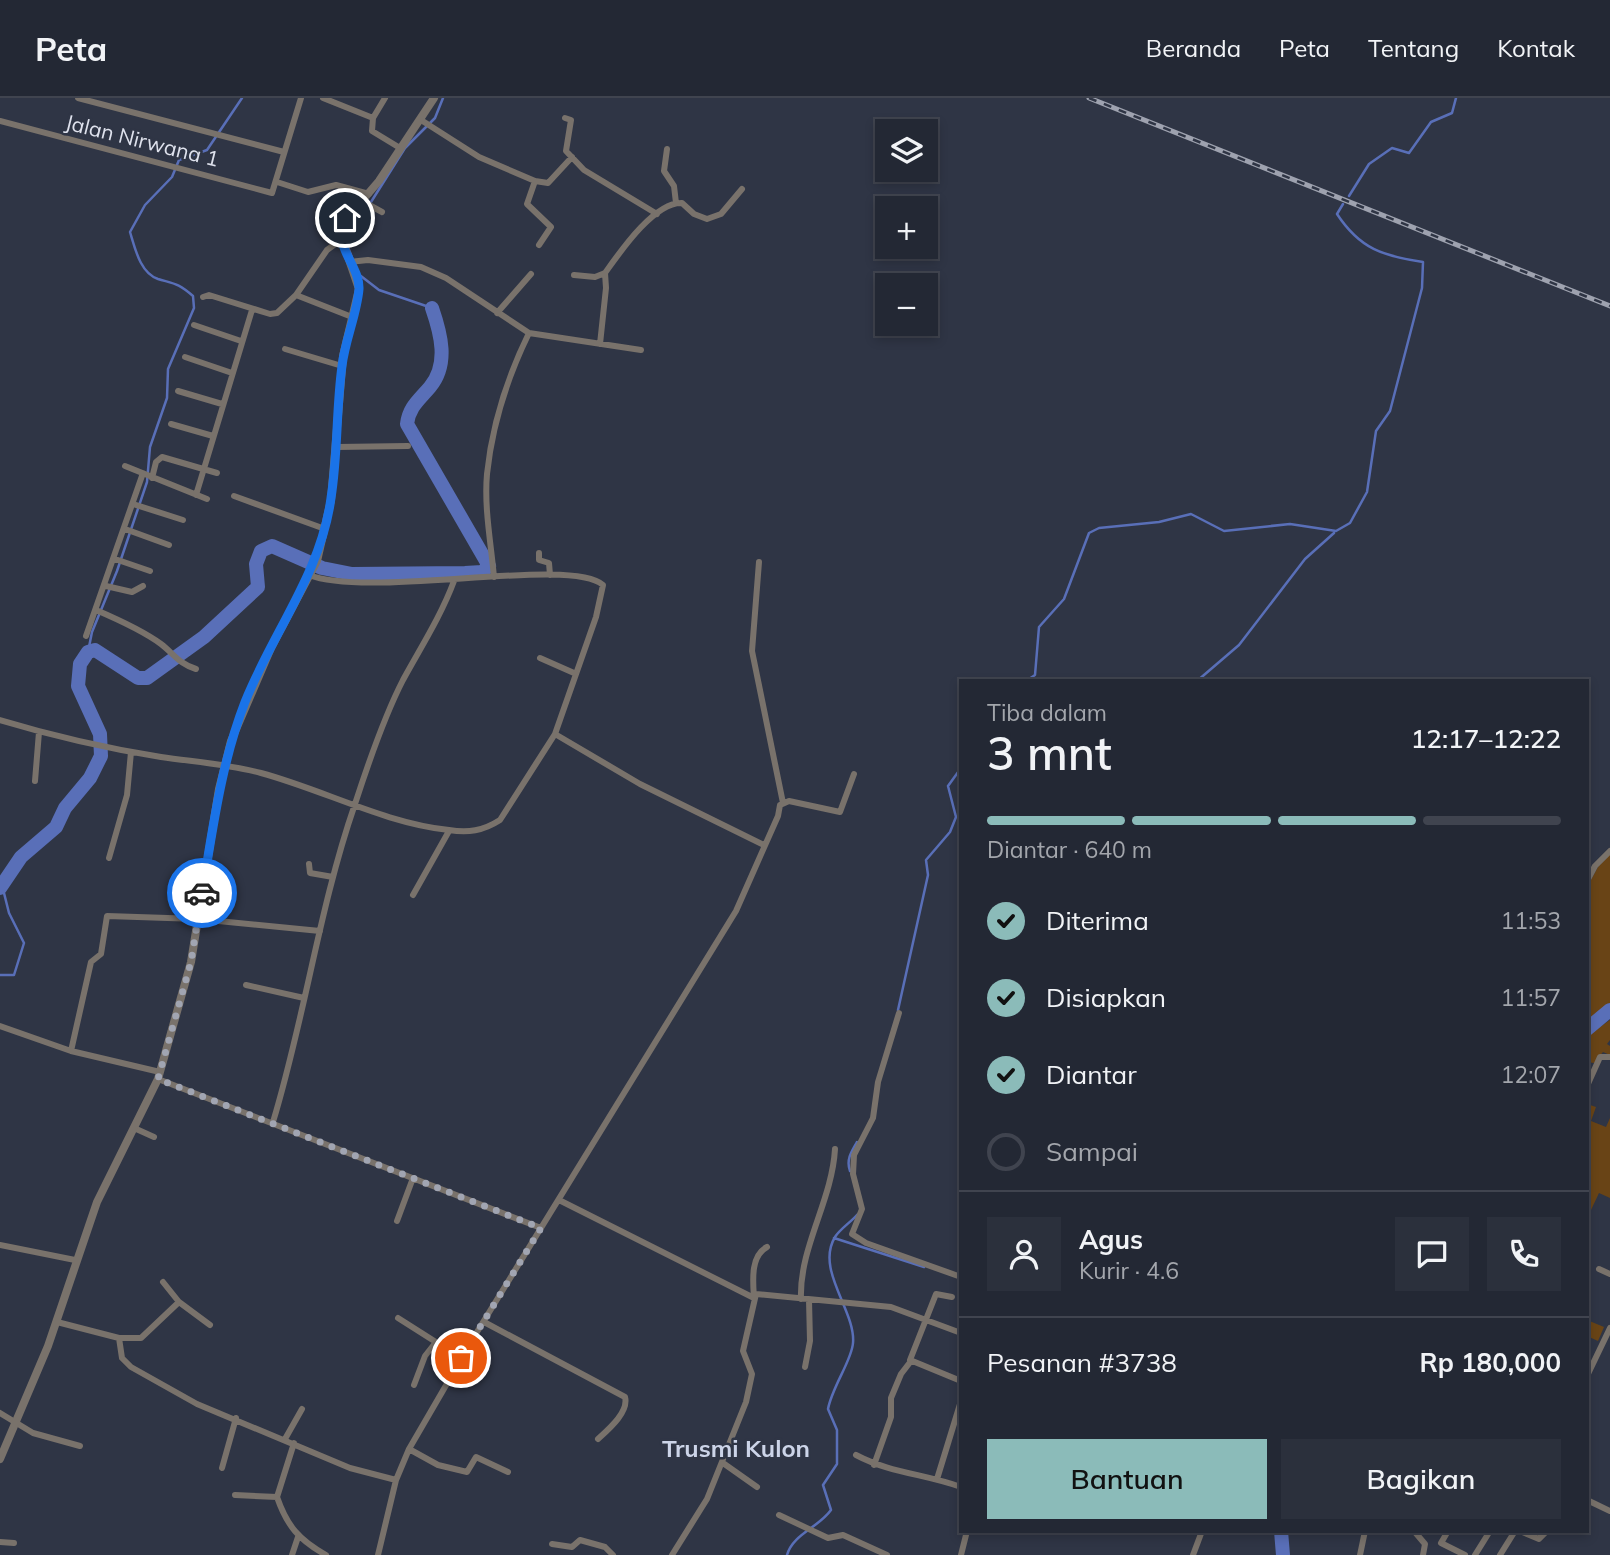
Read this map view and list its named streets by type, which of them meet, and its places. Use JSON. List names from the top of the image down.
{
  "streets": {
    "street": ["Jalan Nirwana 1"]
  },
  "districts": ["Trusmi Kulon"],
  "page": {
    "header": "Peta",
    "nav": [
      "Beranda",
      "Peta",
      "Tentang",
      "Kontak"
    ],
    "map_buttons": ["+", "−"],
    "heading": ["3 mnt", "Tiba dalam", "12:17–12:22"],
    "panel": [
      "Agus",
      "Kurir · 4.6",
      "Pesanan #3738",
      "Rp 180,000"
    ],
    "bar": "Diantar · 640 m",
    "list": [
      ["Diterima", "11:53"],
      ["Disiapkan", "11:57"],
      ["Diantar", "12:07"],
      "Sampai"
    ],
    "buttons": ["Bantuan", "Bagikan"]
  }
}
